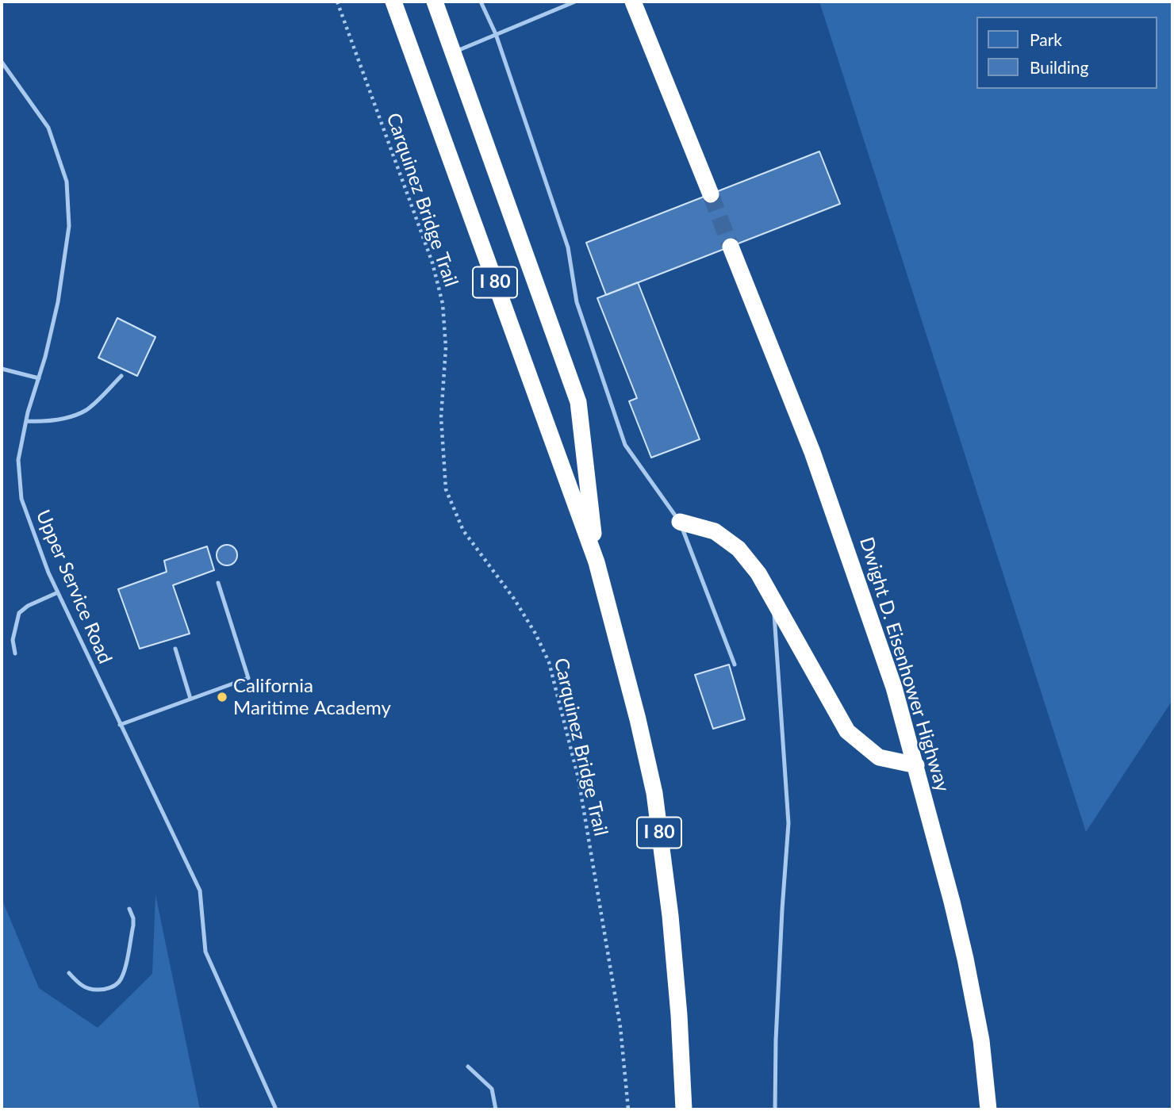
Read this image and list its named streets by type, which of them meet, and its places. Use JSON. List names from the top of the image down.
{
  "streets": {
    "highway": ["I 80", "Dwight D. Eisenhower Highway"],
    "lane": ["Upper Service Road"],
    "path": ["Carquinez Bridge Trail"]
  },
  "places": ["California Maritime Academy"],
  "legend": ["Park", "Building"]
}
